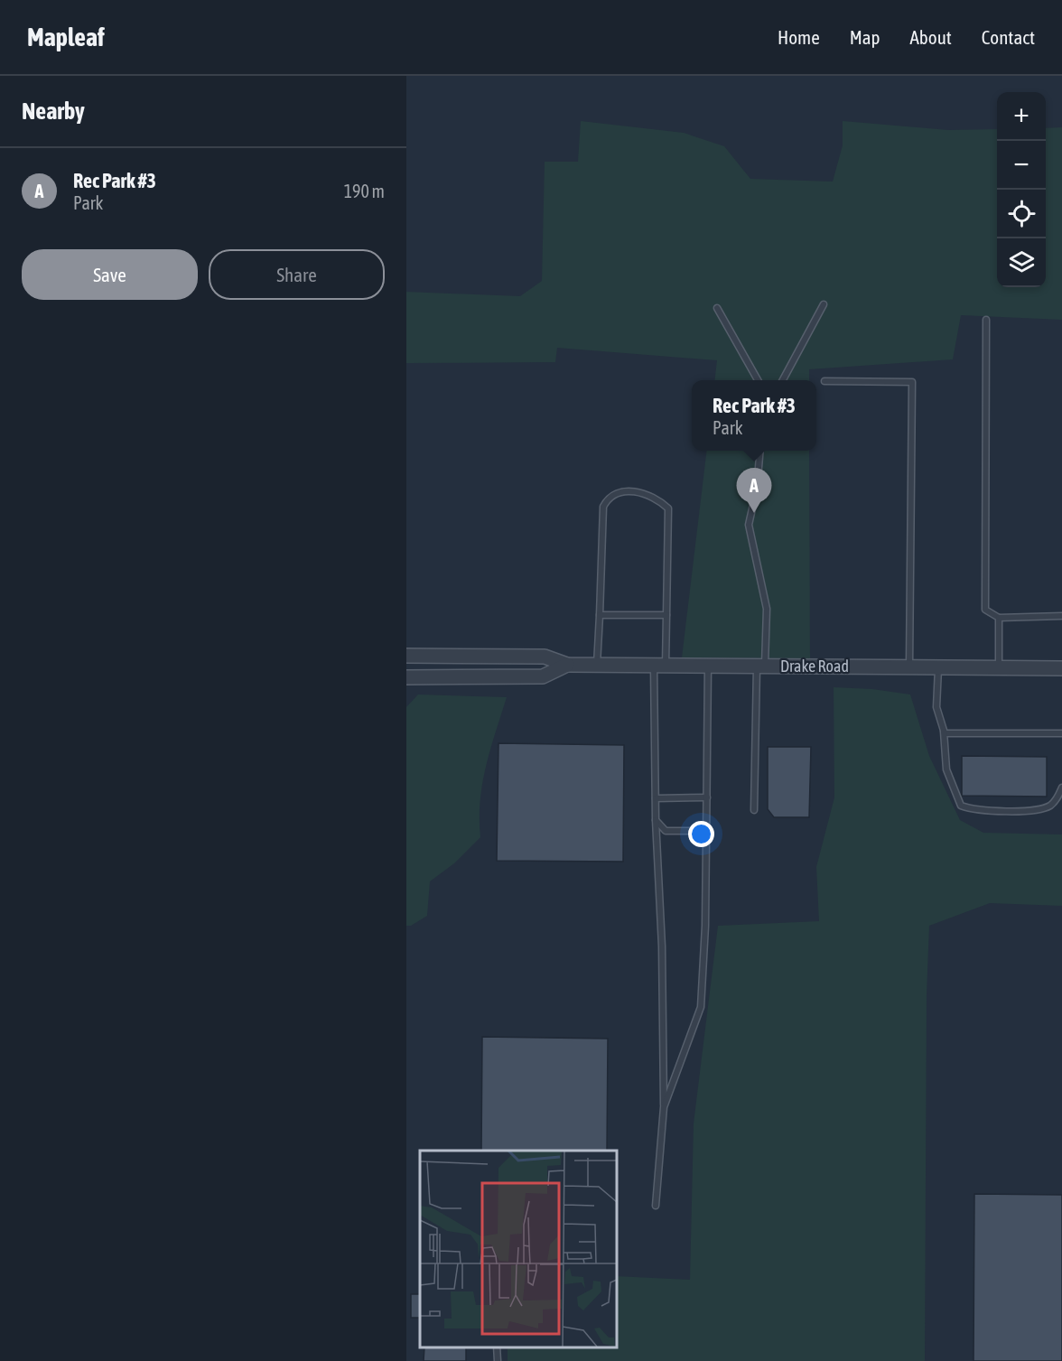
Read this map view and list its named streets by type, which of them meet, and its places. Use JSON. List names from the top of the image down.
{
  "streets": {
    "street": ["Drake Road"]
  },
  "page": {
    "header": "Mapleaf",
    "nav": [
      "Home",
      "Map",
      "About",
      "Contact"
    ],
    "heading": "Nearby",
    "map_buttons": ["+", "−"],
    "list": [
      {
        "mark": "A",
        "name": "Rec Park #3",
        "note": "Park",
        "value": "190 m"
      }
    ],
    "buttons": ["Save", "Share"],
    "popup": ["Rec Park #3", "Park"],
    "pins": "A"
  }
}
